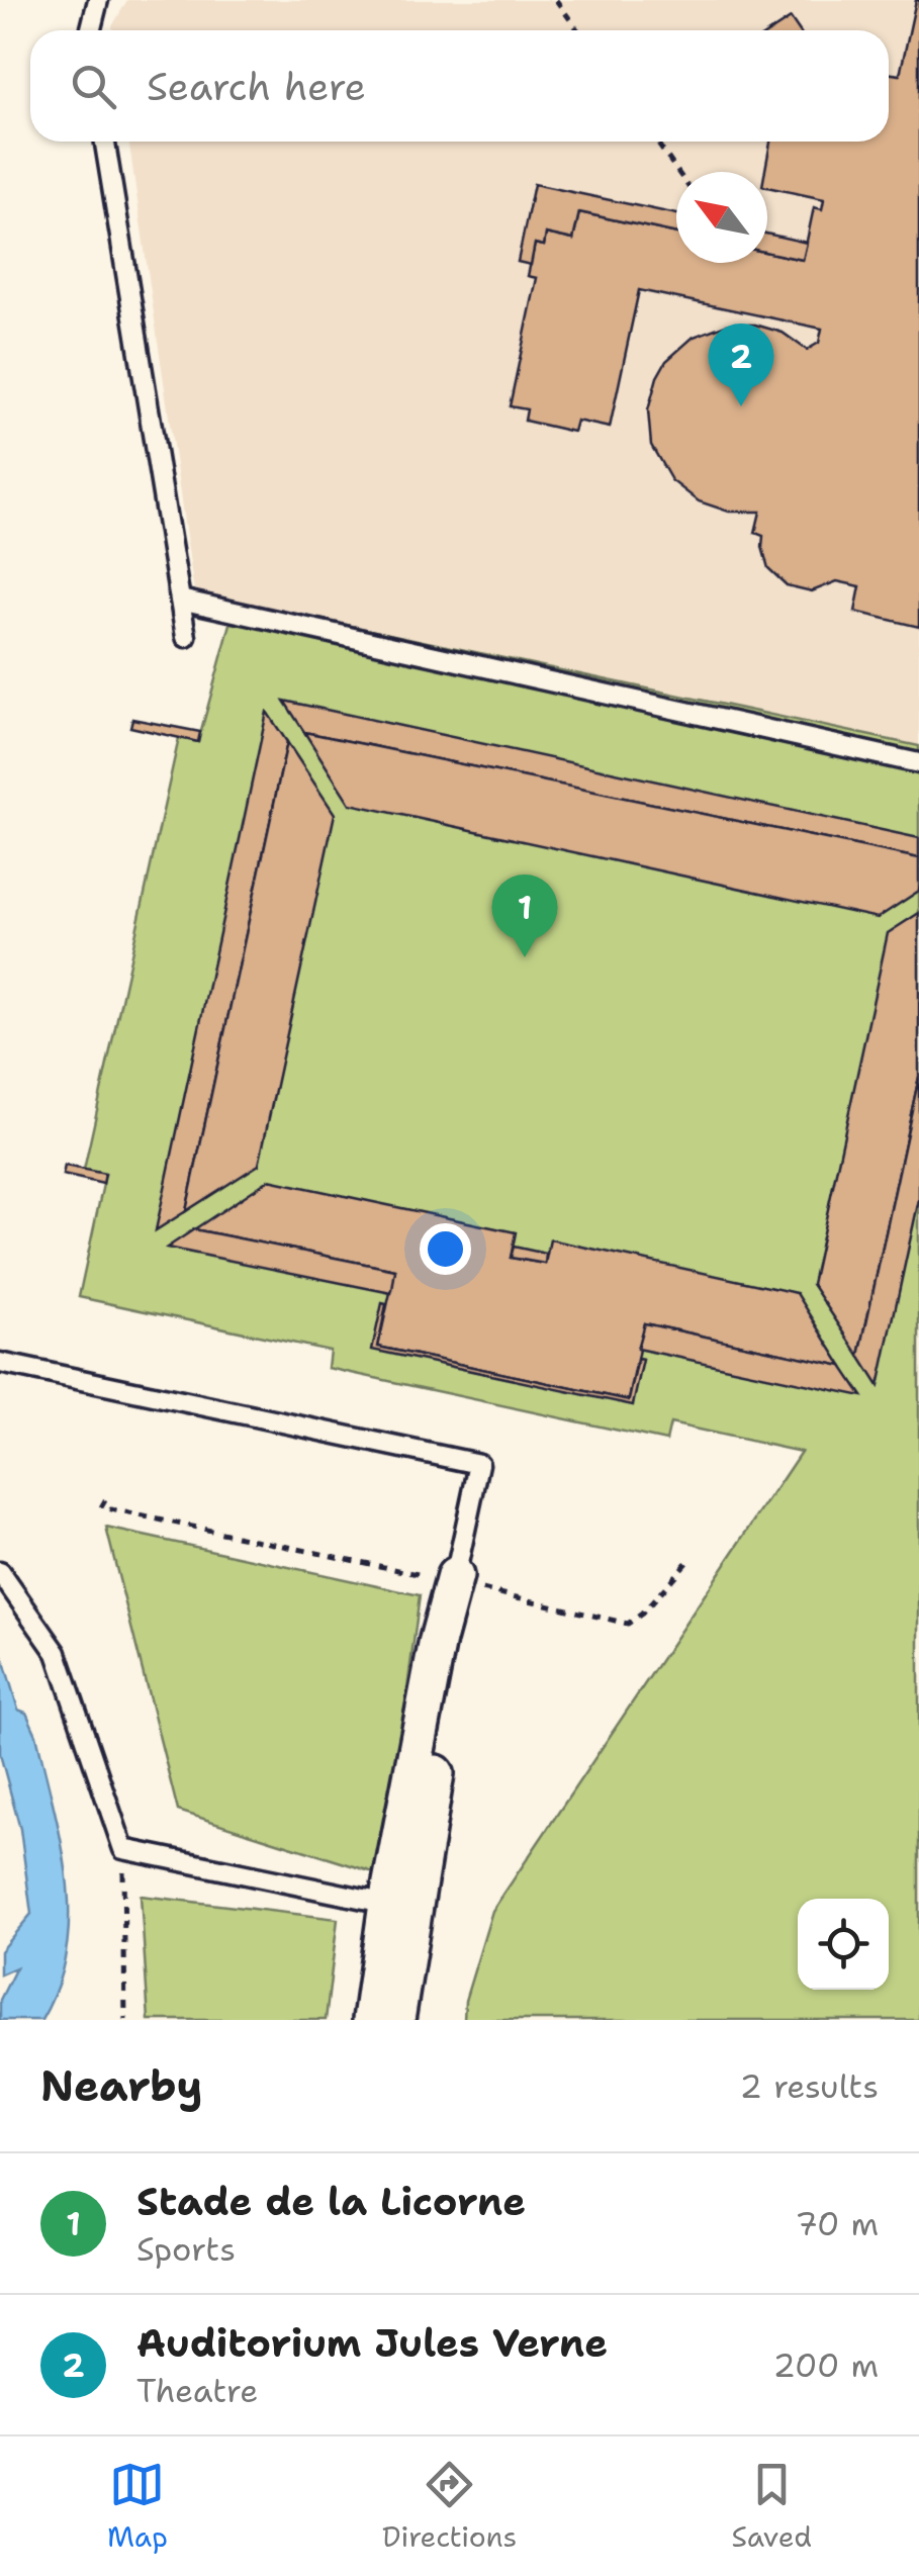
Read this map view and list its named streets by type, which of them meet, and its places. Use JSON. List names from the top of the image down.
{
  "north": "top left",
  "page": {
    "search": "Search here",
    "pins": ["2", "1"],
    "heading": ["Nearby", "2 results"],
    "list": [
      {
        "mark": "1",
        "name": "Stade de la Licorne",
        "note": "Sports",
        "value": "70 m"
      },
      {
        "mark": "2",
        "name": "Auditorium Jules Verne",
        "note": "Theatre",
        "value": "200 m"
      }
    ],
    "nav": ["Map", "Directions", "Saved"]
  }
}
